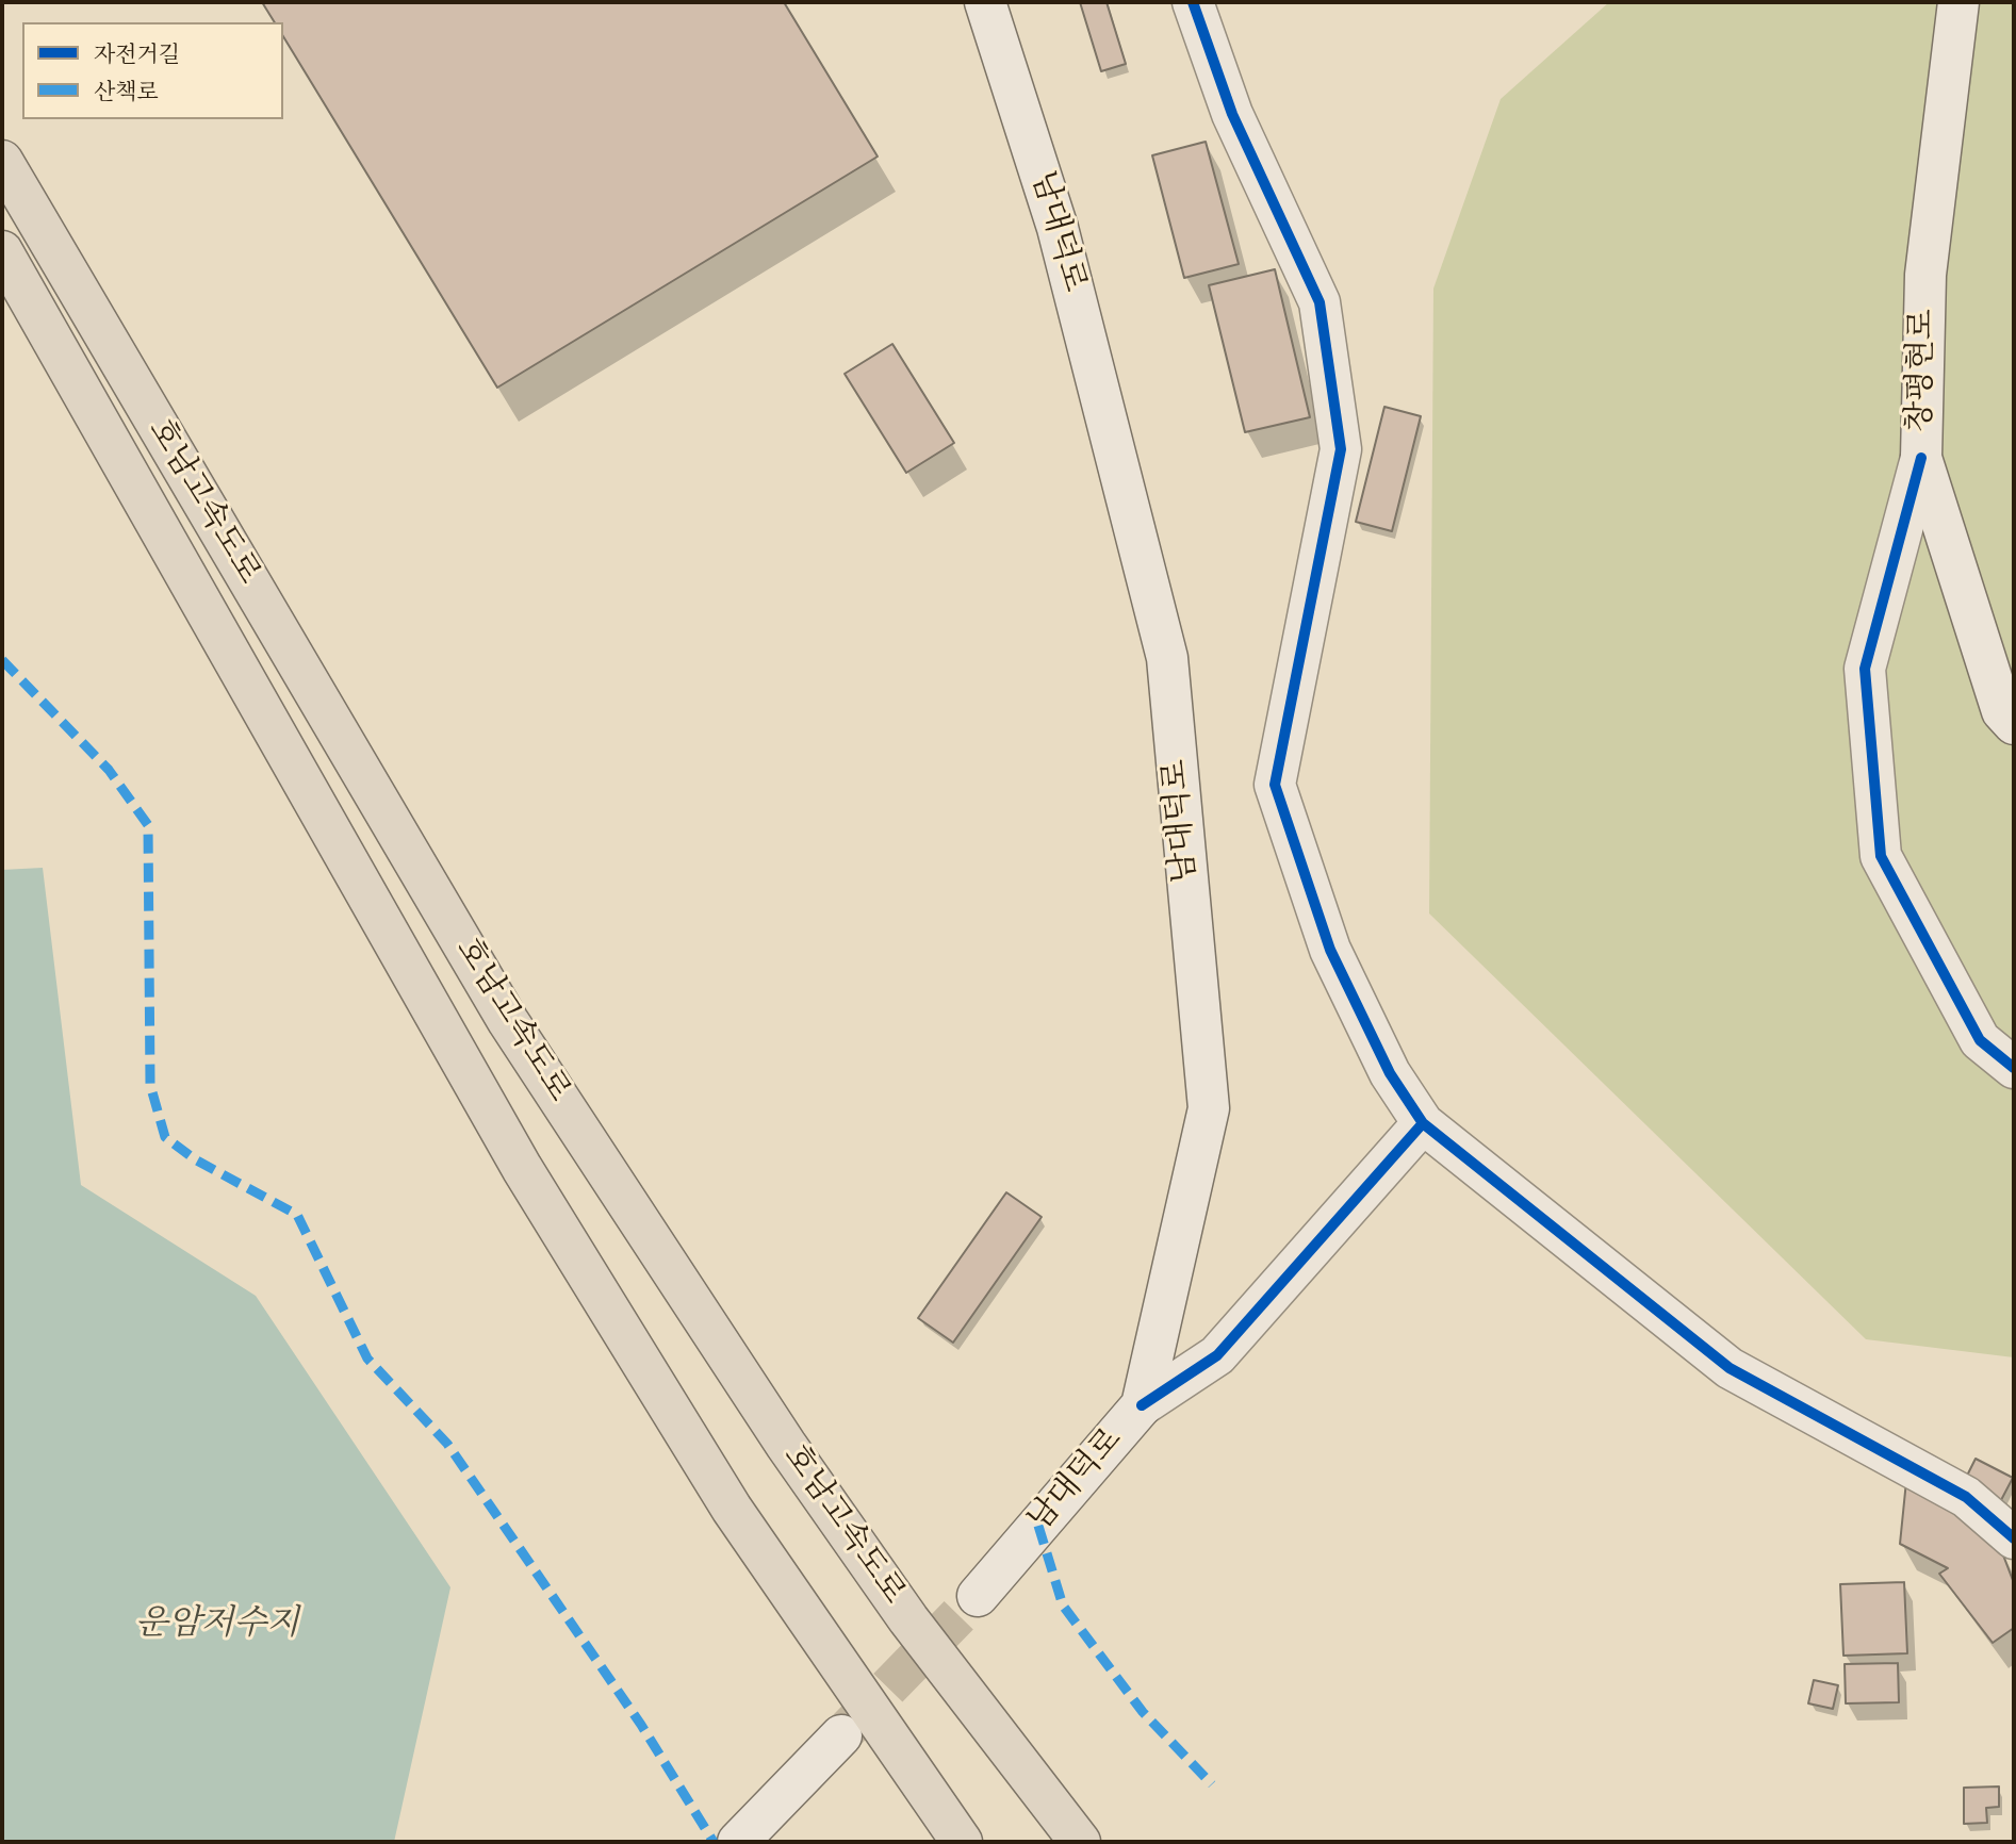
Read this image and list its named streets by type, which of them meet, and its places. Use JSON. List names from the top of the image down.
{
  "streets": {
    "highway": ["호남고속도로"],
    "street": ["남대덕로", "창평현로"]
  },
  "water": ["운암저수지"],
  "legend": ["자전거길", "산책로"]
}
